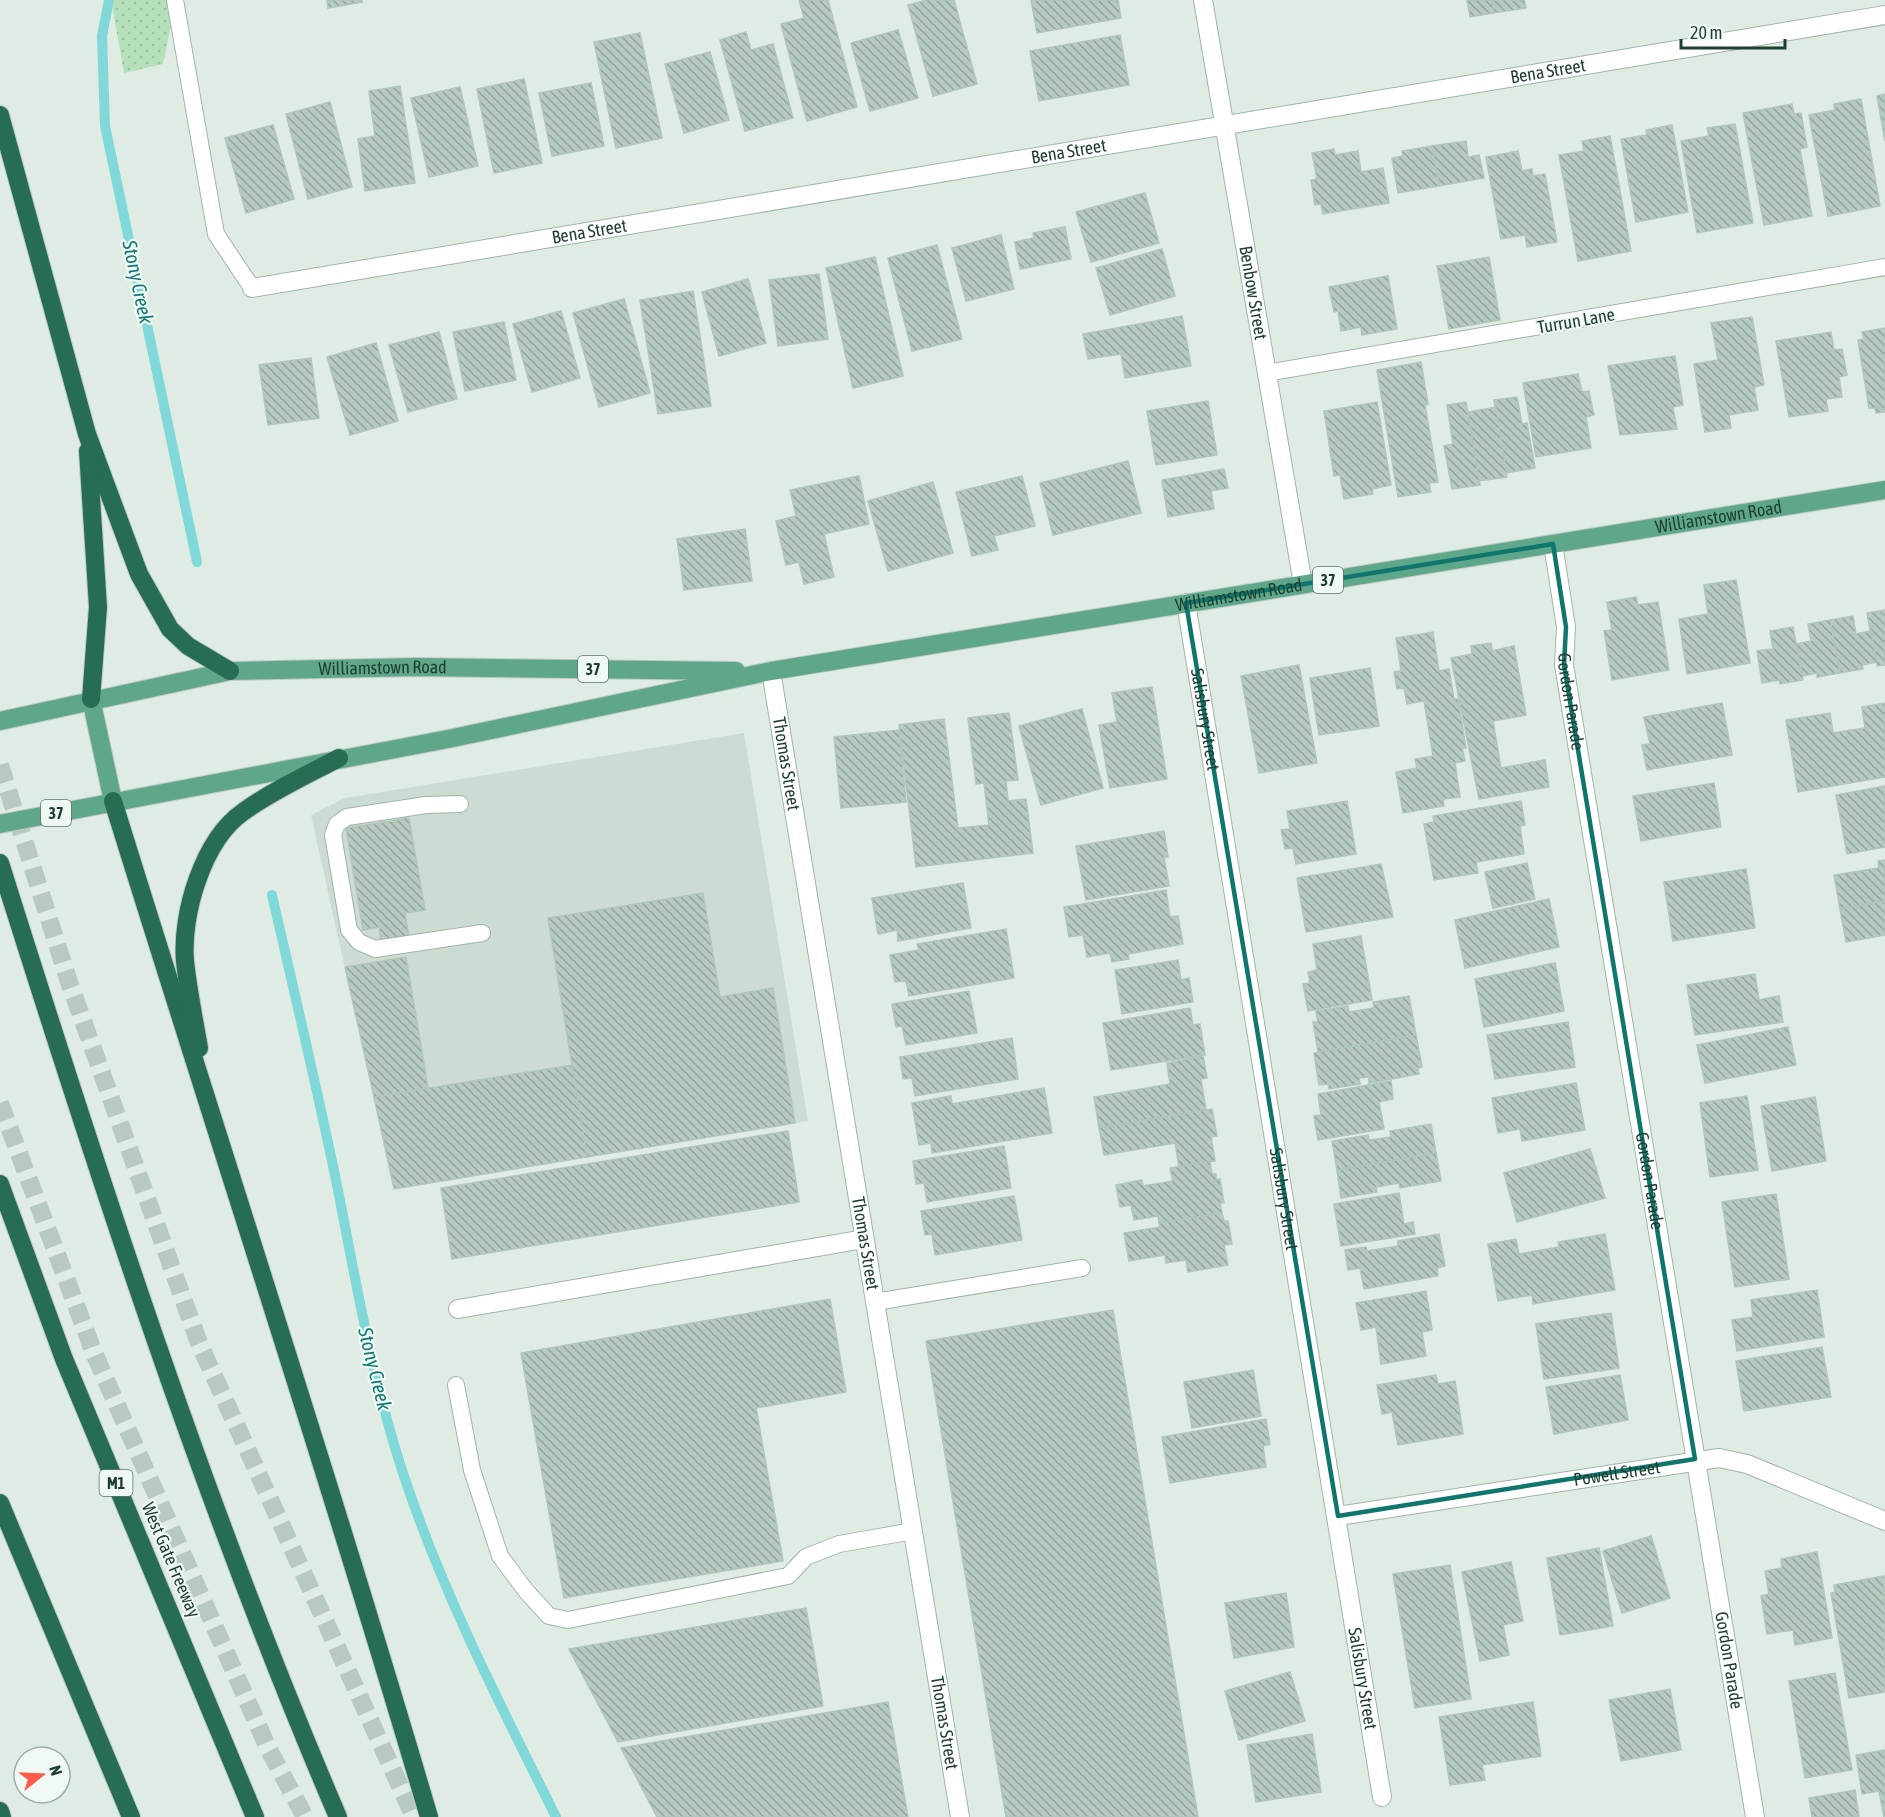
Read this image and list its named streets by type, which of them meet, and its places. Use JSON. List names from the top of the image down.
{
  "streets": {
    "highway": ["M1", "West Gate Freeway"],
    "main road": ["Williamstown Road", "37"],
    "street": [
      "Bena Street",
      "Benbow Street",
      "Gordon Parade",
      "Salisbury Street",
      "Thomas Street",
      "Powell Street"
    ],
    "lane": ["Turrun Lane"]
  },
  "crossings": [
    ["Bena Street", "Benbow Street"],
    ["Benbow Street", "Turrun Lane"],
    ["Benbow Street", "Williamstown Road"],
    ["Williamstown Road", "37"],
    ["Williamstown Road", "Gordon Parade"],
    ["Williamstown Road", "Salisbury Street"],
    ["Williamstown Road", "Thomas Street"],
    ["Gordon Parade", "Powell Street"],
    ["Salisbury Street", "Powell Street"]
  ],
  "water": ["Stony Creek"],
  "scale_bar": "20 m",
  "north": "right"
}
